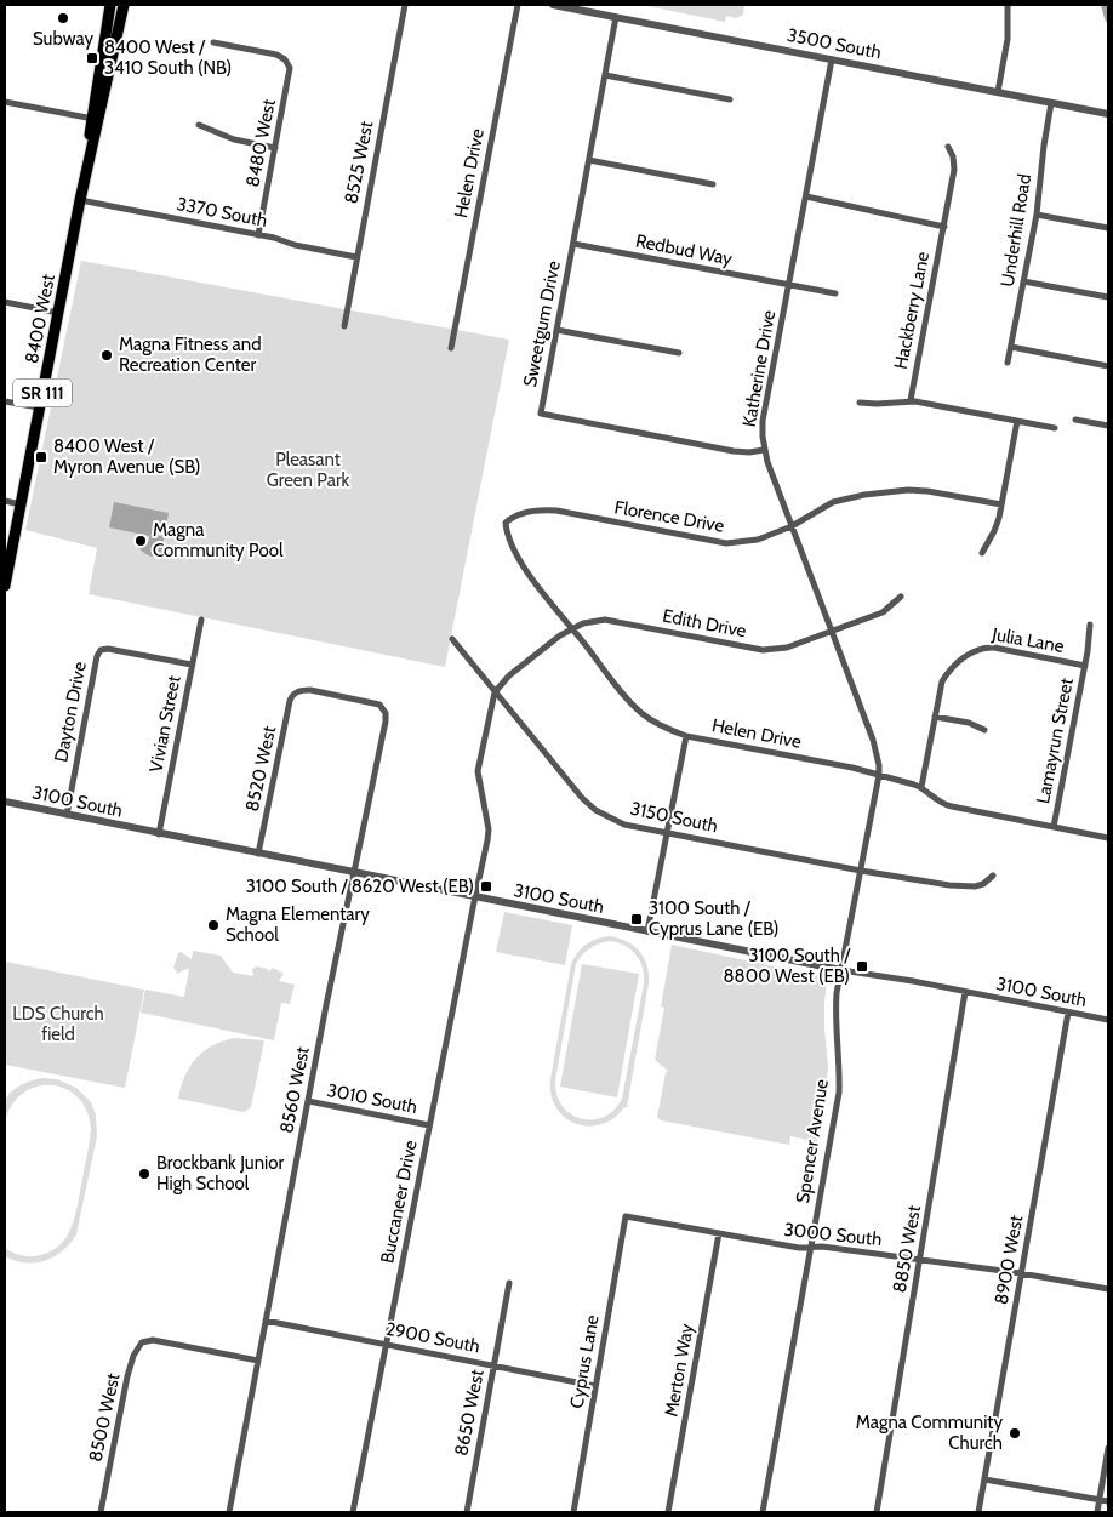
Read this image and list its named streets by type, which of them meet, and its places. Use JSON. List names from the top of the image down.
{
  "streets": {
    "main road": ["8400 West", "SR 111"],
    "street": [
      "3500 South",
      "8480 West",
      "8525 West",
      "Helen Drive",
      "3370 South",
      "Underhill Road",
      "Redbud Way",
      "Hackberry Lane",
      "Sweetgum Drive",
      "Katherine Drive",
      "Florence Drive",
      "Edith Drive",
      "Julia Lane",
      "Dayton Drive",
      "Vivian Street",
      "Lamayrun Street",
      "8520 West",
      "3100 South",
      "3150 South",
      "8560 West",
      "3010 South",
      "Spencer Avenue",
      "Buccaneer Drive",
      "3000 South",
      "8850 West",
      "8900 West",
      "2900 South",
      "Cyprus Lane",
      "Merton Way",
      "8650 West",
      "8500 West"
    ]
  },
  "crossings": [
    ["3500 South", "Underhill Road"],
    ["3500 South", "Sweetgum Drive"],
    ["3500 South", "Katherine Drive"],
    ["8480 West", "3370 South"],
    ["8525 West", "3370 South"],
    ["Helen Drive", "Katherine Drive"],
    ["Helen Drive", "Florence Drive"],
    ["Helen Drive", "Edith Drive"],
    ["Helen Drive", "Julia Lane"],
    ["Helen Drive", "Lamayrun Street"],
    ["Helen Drive", "Spencer Avenue"],
    ["3370 South", "8400 West"],
    ["Redbud Way", "Sweetgum Drive"],
    ["Redbud Way", "Katherine Drive"],
    ["Sweetgum Drive", "Katherine Drive"],
    ["Katherine Drive", "Florence Drive"],
    ["Katherine Drive", "Edith Drive"],
    ["Katherine Drive", "Spencer Avenue"],
    ["Edith Drive", "3150 South"],
    ["Edith Drive", "Buccaneer Drive"],
    ["Julia Lane", "Lamayrun Street"],
    ["Dayton Drive", "Vivian Street"],
    ["Dayton Drive", "3100 South"],
    ["Vivian Street", "3100 South"],
    ["8520 West", "3100 South"],
    ["8520 West", "8560 West"],
    ["3100 South", "8560 West"],
    ["3100 South", "Spencer Avenue"],
    ["3100 South", "Buccaneer Drive"],
    ["3100 South", "8850 West"],
    ["3100 South", "8900 West"],
    ["3150 South", "Spencer Avenue"],
    ["3150 South", "Buccaneer Drive"],
    ["8560 West", "3010 South"],
    ["8560 West", "2900 South"],
    ["8560 West", "8500 West"],
    ["3010 South", "Buccaneer Drive"],
    ["Spencer Avenue", "3000 South"],
    ["Buccaneer Drive", "2900 South"],
    ["3000 South", "8850 West"],
    ["3000 South", "8900 West"],
    ["3000 South", "Cyprus Lane"],
    ["3000 South", "Merton Way"],
    ["2900 South", "Cyprus Lane"],
    ["2900 South", "8650 West"]
  ],
  "parks": ["Pleasant Green Park", "LDS Church field"],
  "places": {
    "other": [
      "Subway",
      "Magna Fitness and Recreation Center",
      "Magna Community Pool",
      "Magna Elementary School",
      "Brockbank Junior High School",
      "Magna Community Church"
    ],
    "transit": [
      "8400 West / 3410 South (NB)",
      "8400 West / Myron Avenue (SB)",
      "3100 South / 8620 West (EB)",
      "3100 South / Cyprus Lane (EB)",
      "3100 South / 8800 West (EB)"
    ]
  }
}
